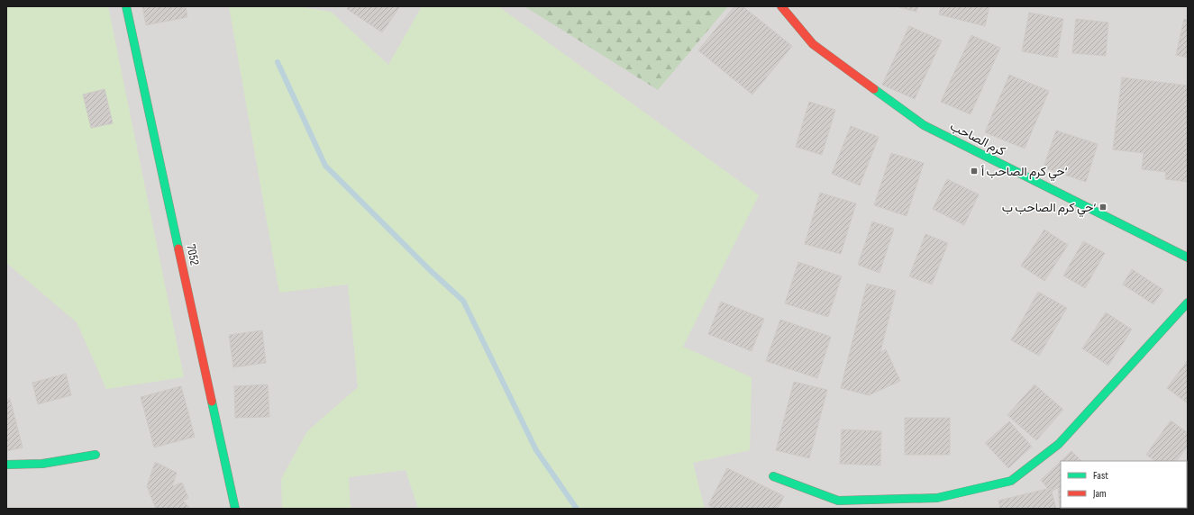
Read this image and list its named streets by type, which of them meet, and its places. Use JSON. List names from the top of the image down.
{
  "streets": {
    "street": ["كرم الصاحب", "7052"]
  },
  "places": {
    "transit": ["حي كرم الصاحب أ‘", "حي كرم الصاحب ب‘"]
  },
  "legend": ["Fast", "Jam"]
}
